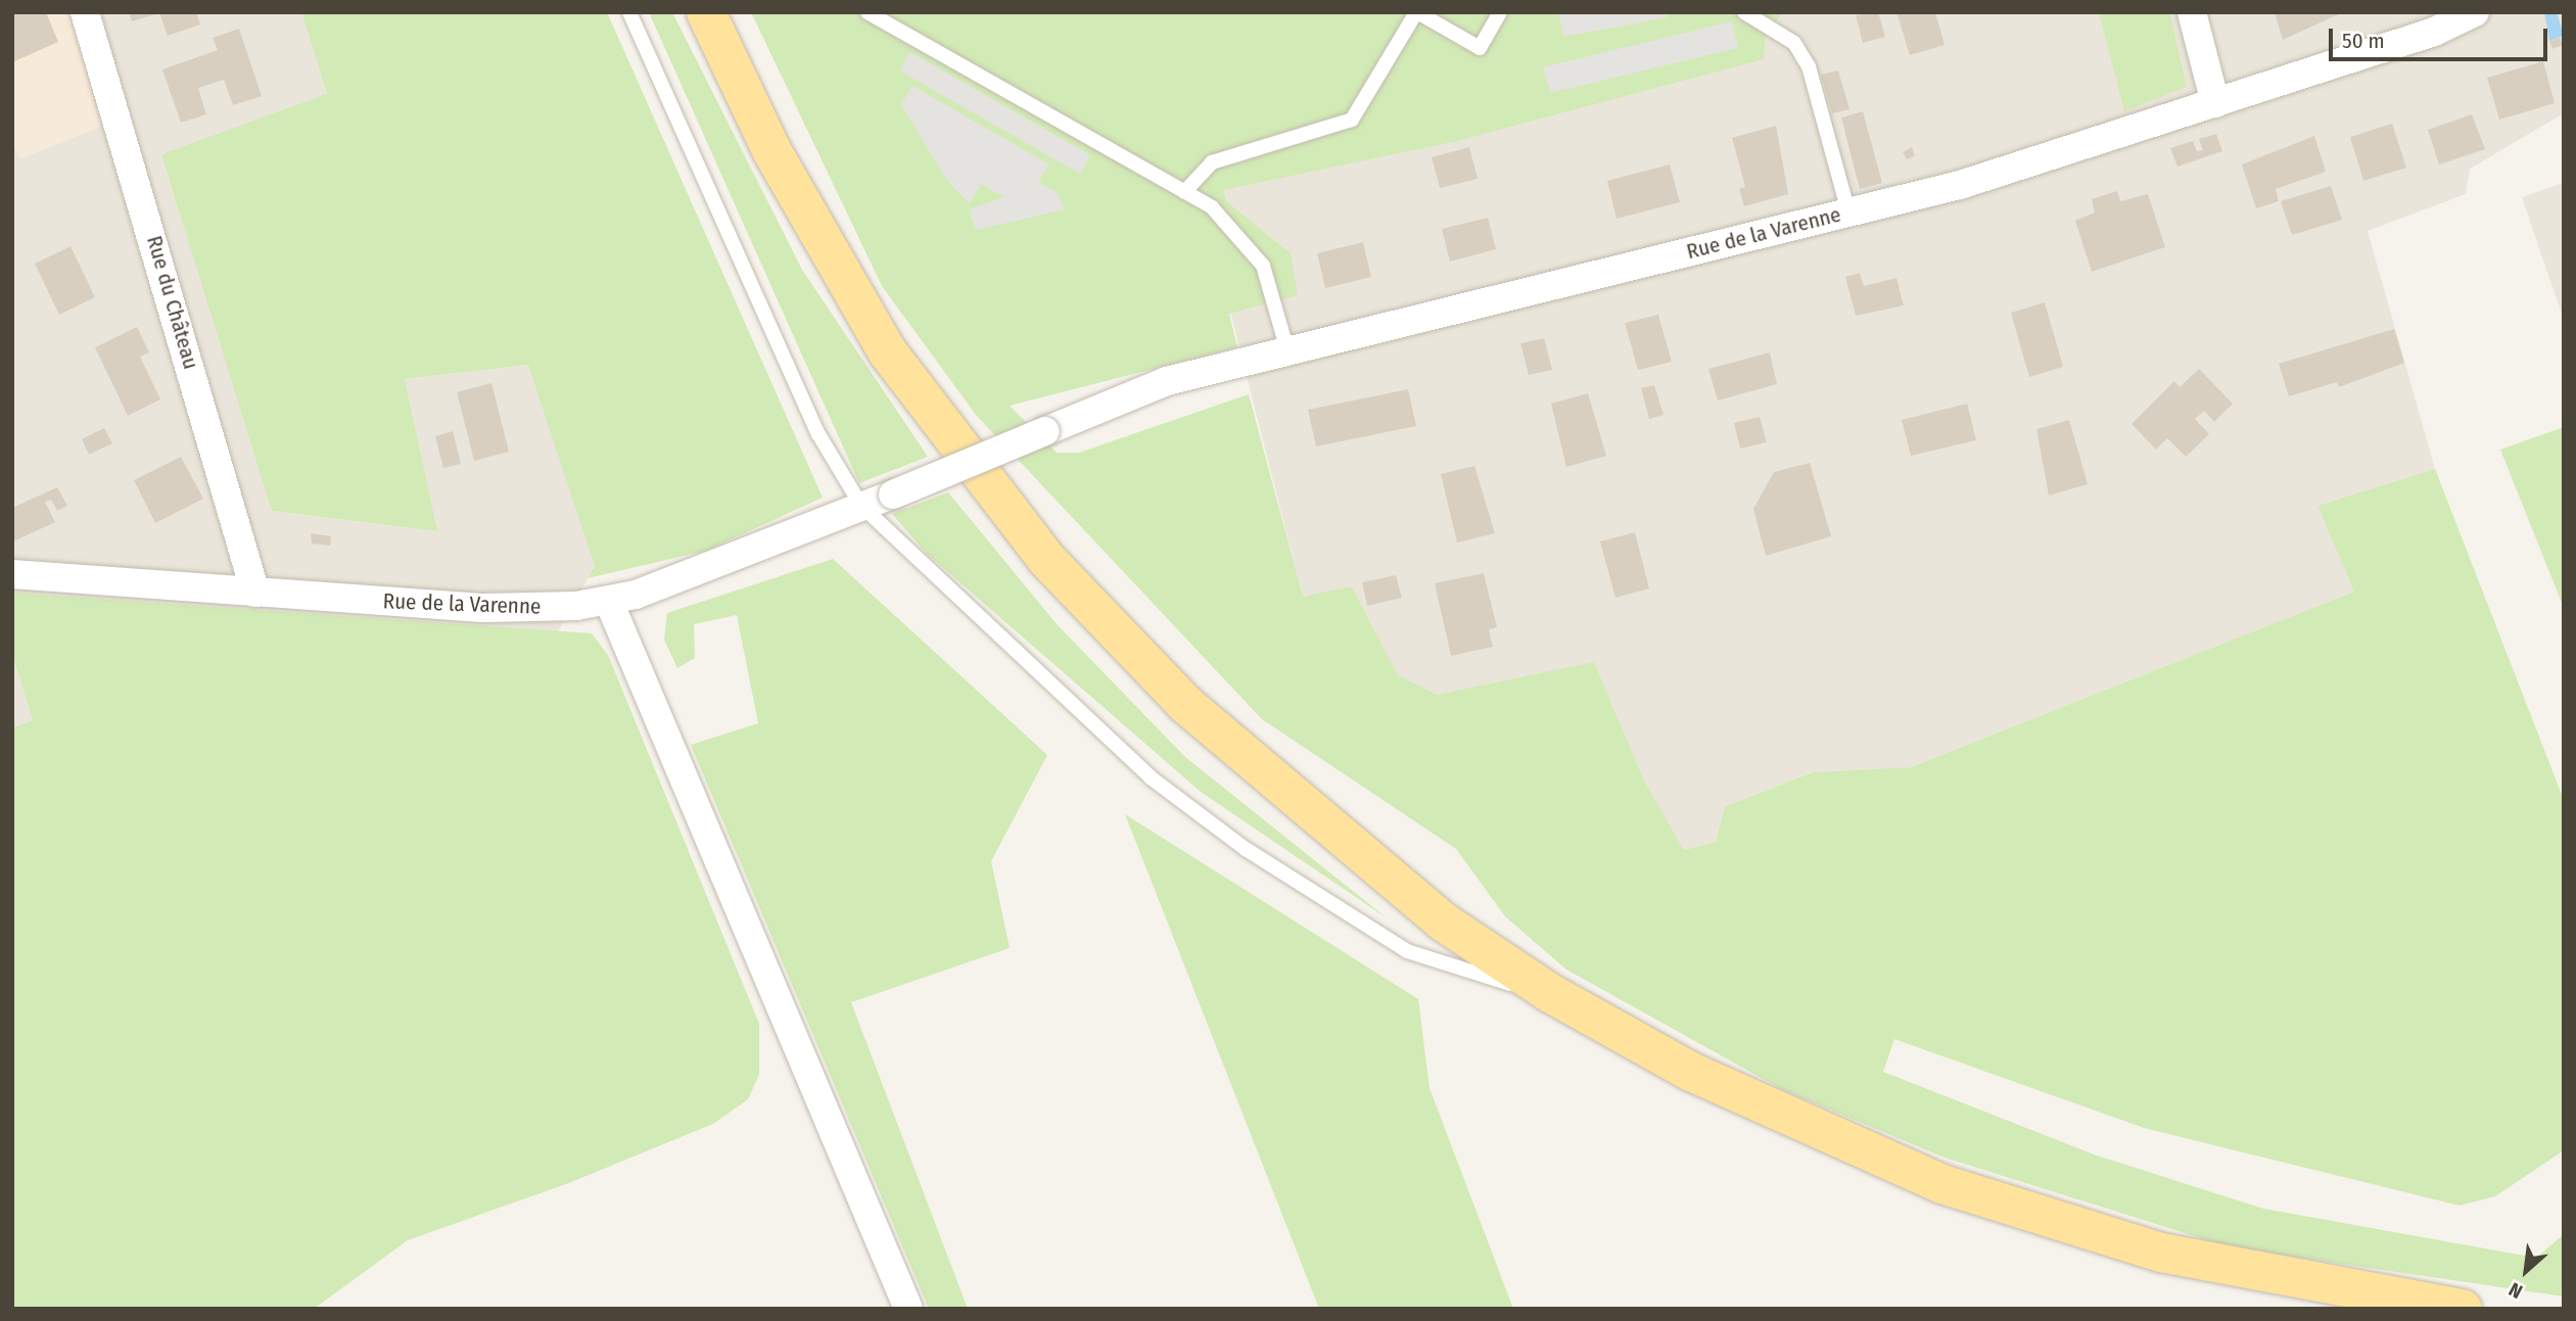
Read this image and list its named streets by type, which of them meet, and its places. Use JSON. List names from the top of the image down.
{
  "streets": {
    "street": ["Rue de la Varenne", "Rue du Château"]
  },
  "crossings": [
    ["Rue de la Varenne", "Rue du Château"]
  ],
  "scale_bar": "50 m",
  "north": "bottom left"
}
